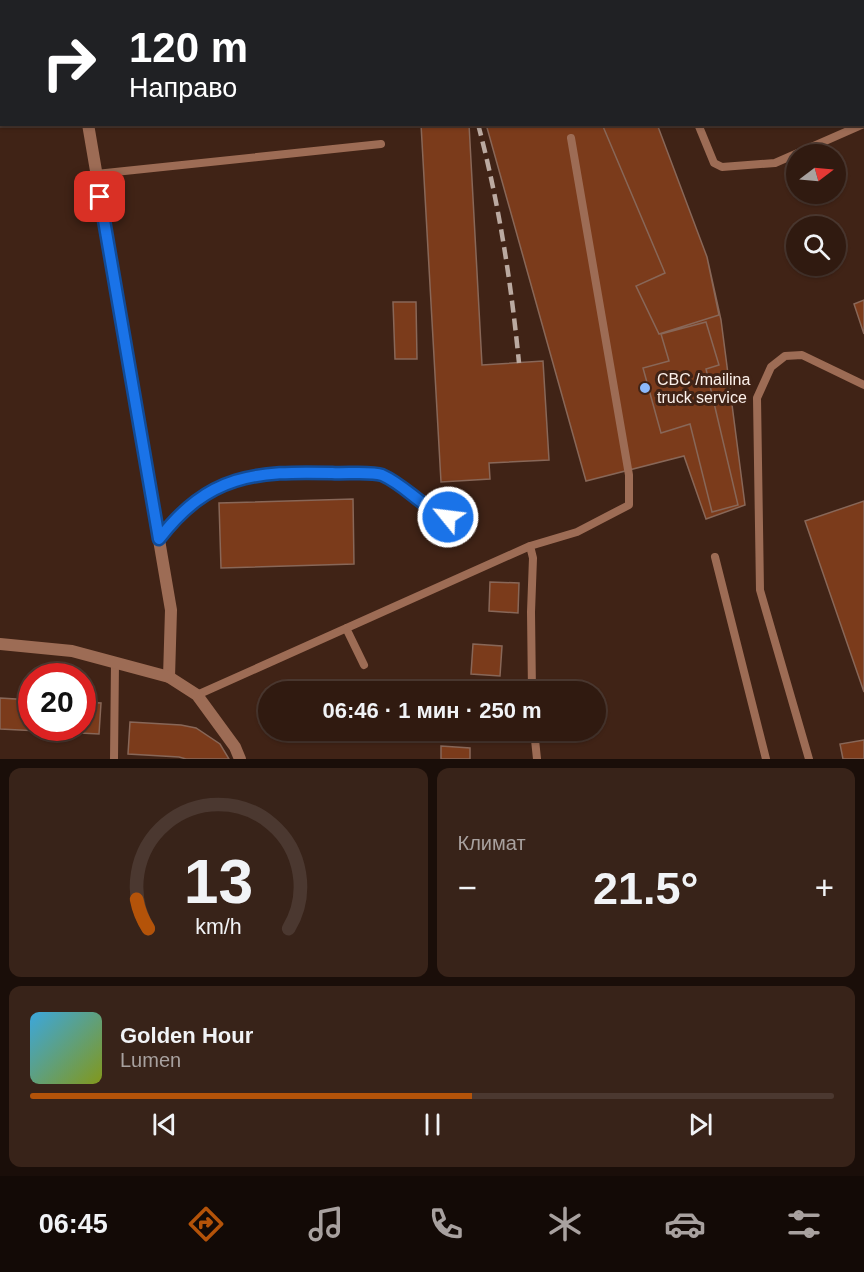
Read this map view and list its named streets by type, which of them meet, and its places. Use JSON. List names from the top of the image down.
{
  "places": ["CBC /mailina truck service"],
  "north": "right",
  "page": {
    "turn": ["120 m", "Направо"],
    "limit": "20",
    "trip": "06:46 · 1 мин · 250 m",
    "tile": "Климат",
    "heat": ["−", "21.5°", "+"],
    "song": ["Golden Hour", "Lumen"],
    "tabs": "06:45",
    "gauge": ["13", "km/h"]
  }
}
